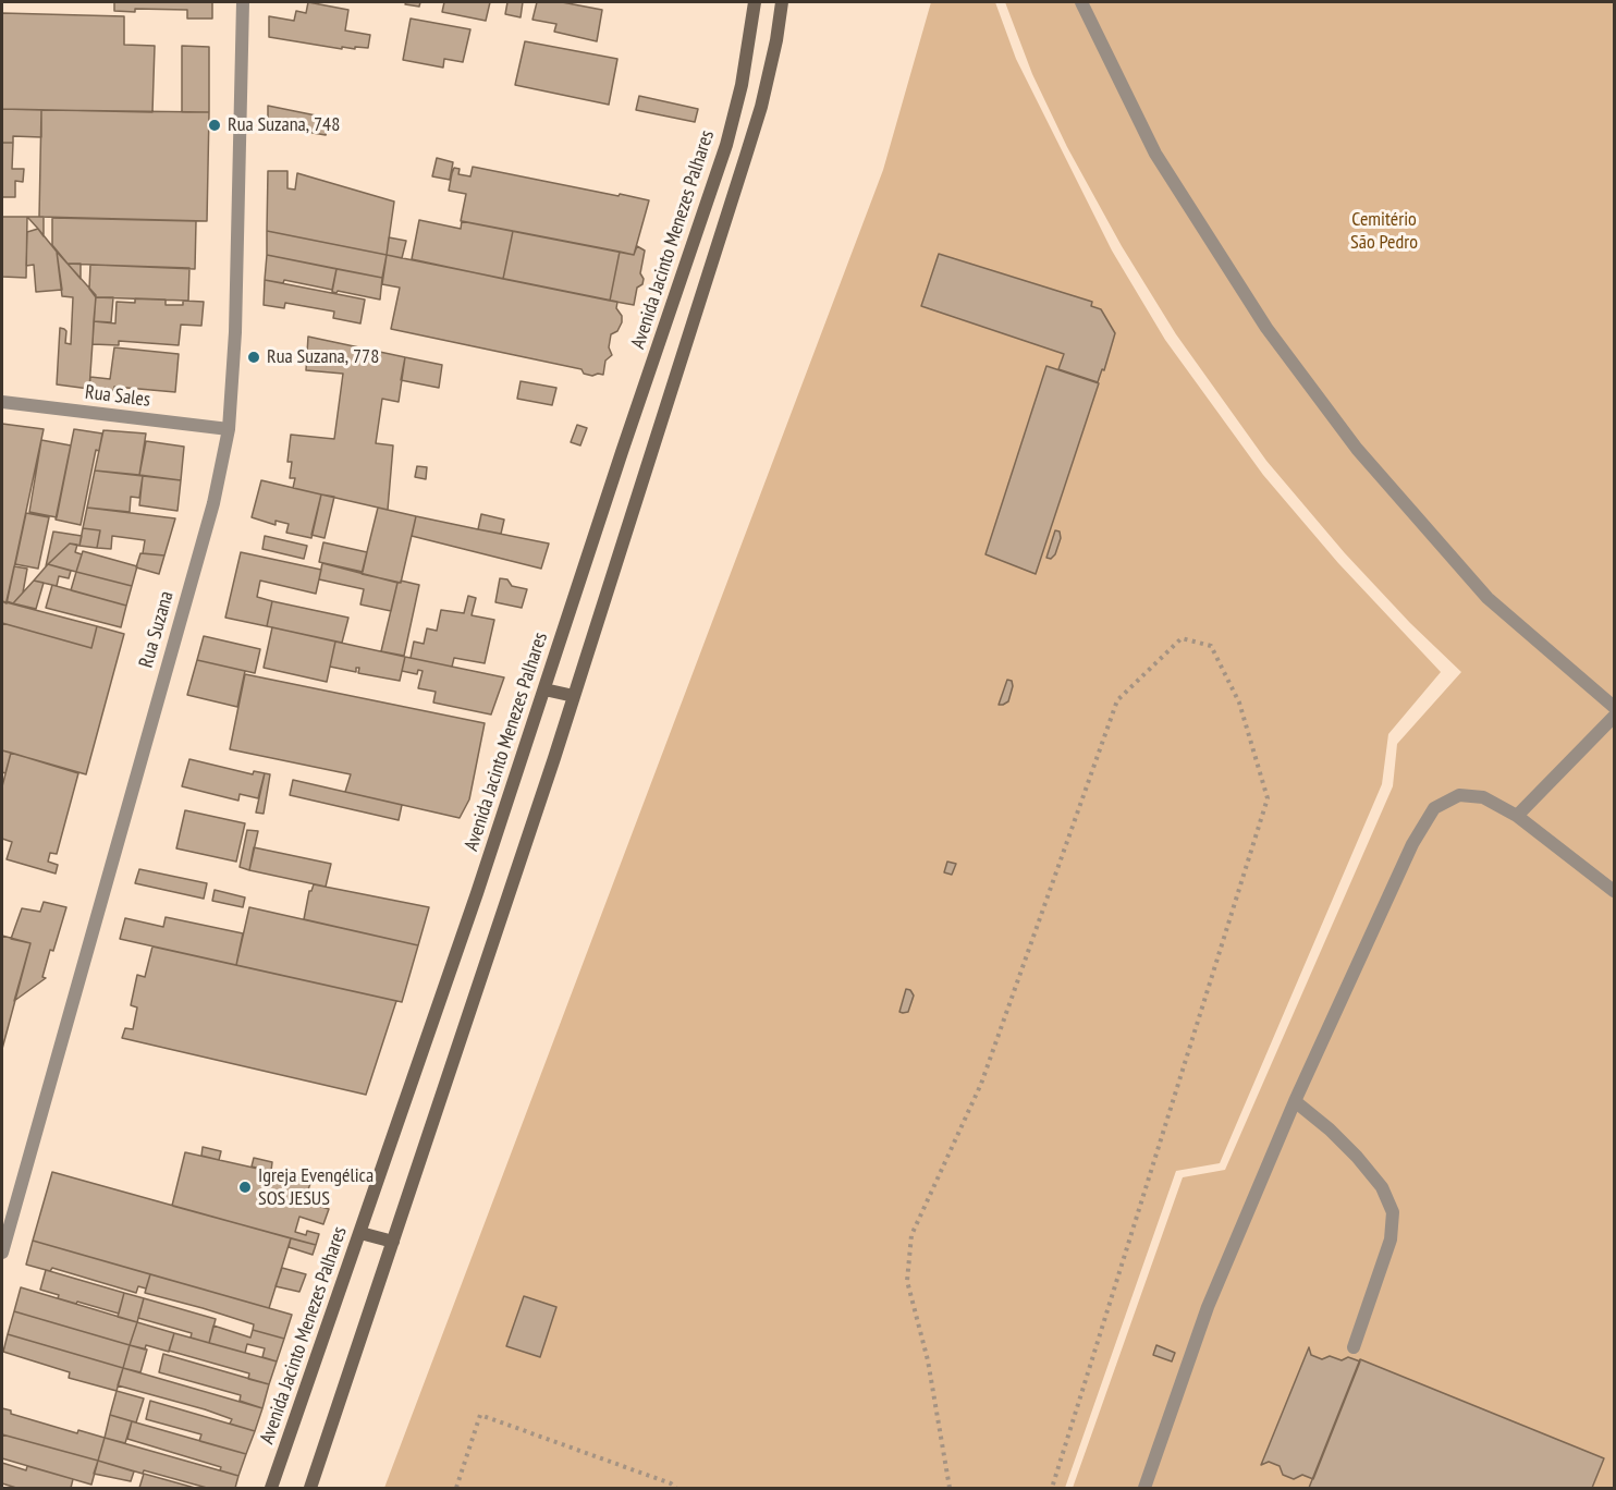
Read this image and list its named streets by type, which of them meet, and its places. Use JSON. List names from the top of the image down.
{
  "streets": {
    "main road": ["Avenida Jacinto Menezes Palhares"],
    "street": ["Rua Sales", "Rua Suzana"]
  },
  "crossings": [
    ["Rua Sales", "Rua Suzana"]
  ],
  "parks": ["Cemitério São Pedro"],
  "places": ["Rua Suzana, 748", "Rua Suzana, 778", "Igreja Evengélica SOS JESUS"]
}
